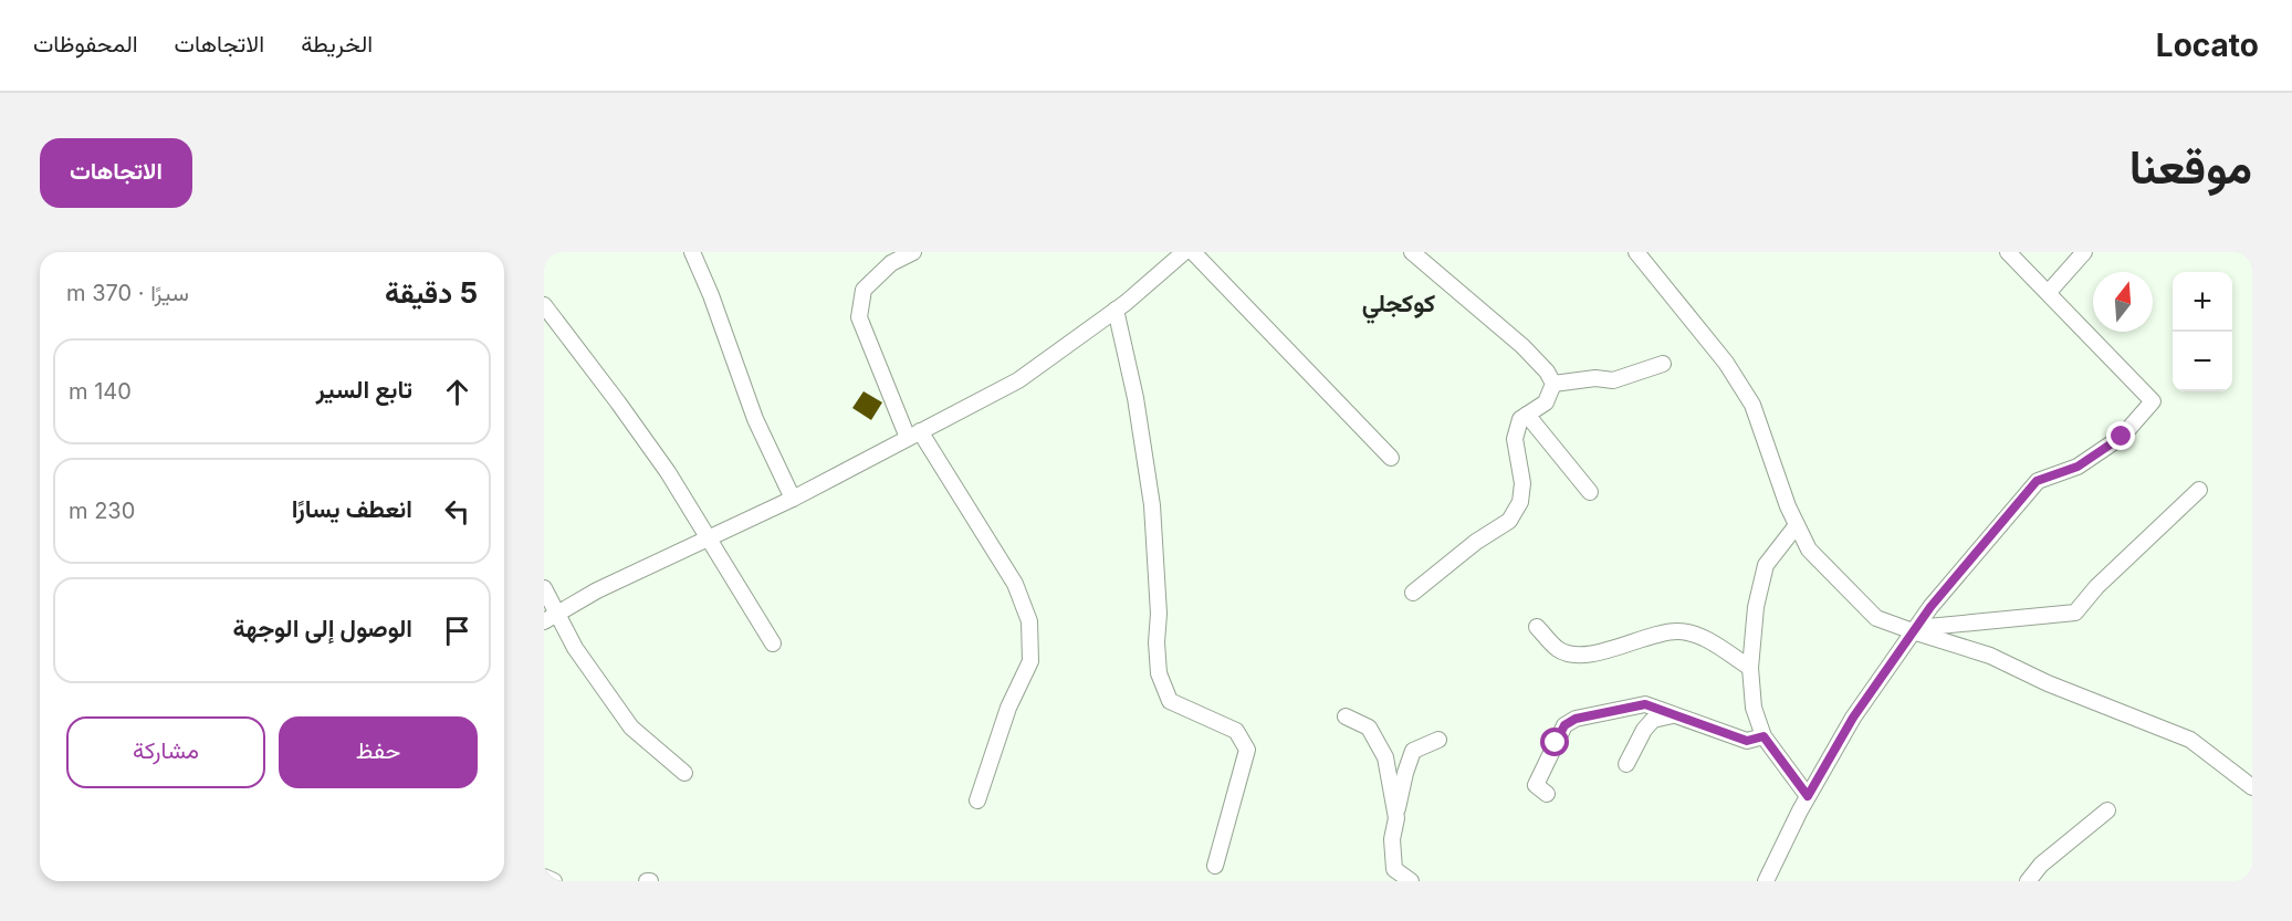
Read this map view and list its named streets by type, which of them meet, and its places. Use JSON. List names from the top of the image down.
{
  "districts": ["كوكجلي"],
  "north": "top",
  "page": {
    "header": "Locato",
    "nav": ["الخريطة", "الاتجاهات", "المحفوظات"],
    "title": "موقعنا",
    "buttons": [
      "الاتجاهات",
      ["حفظ", "مشاركة"]
    ],
    "heading": ["5 دقيقة", "سيرًا · 370 m"],
    "map_buttons": ["+", "−"],
    "list": [
      ["تابع السير", "140 m"],
      ["انعطف يسارًا", "230 m"],
      "الوصول إلى الوجهة"
    ]
  }
}
